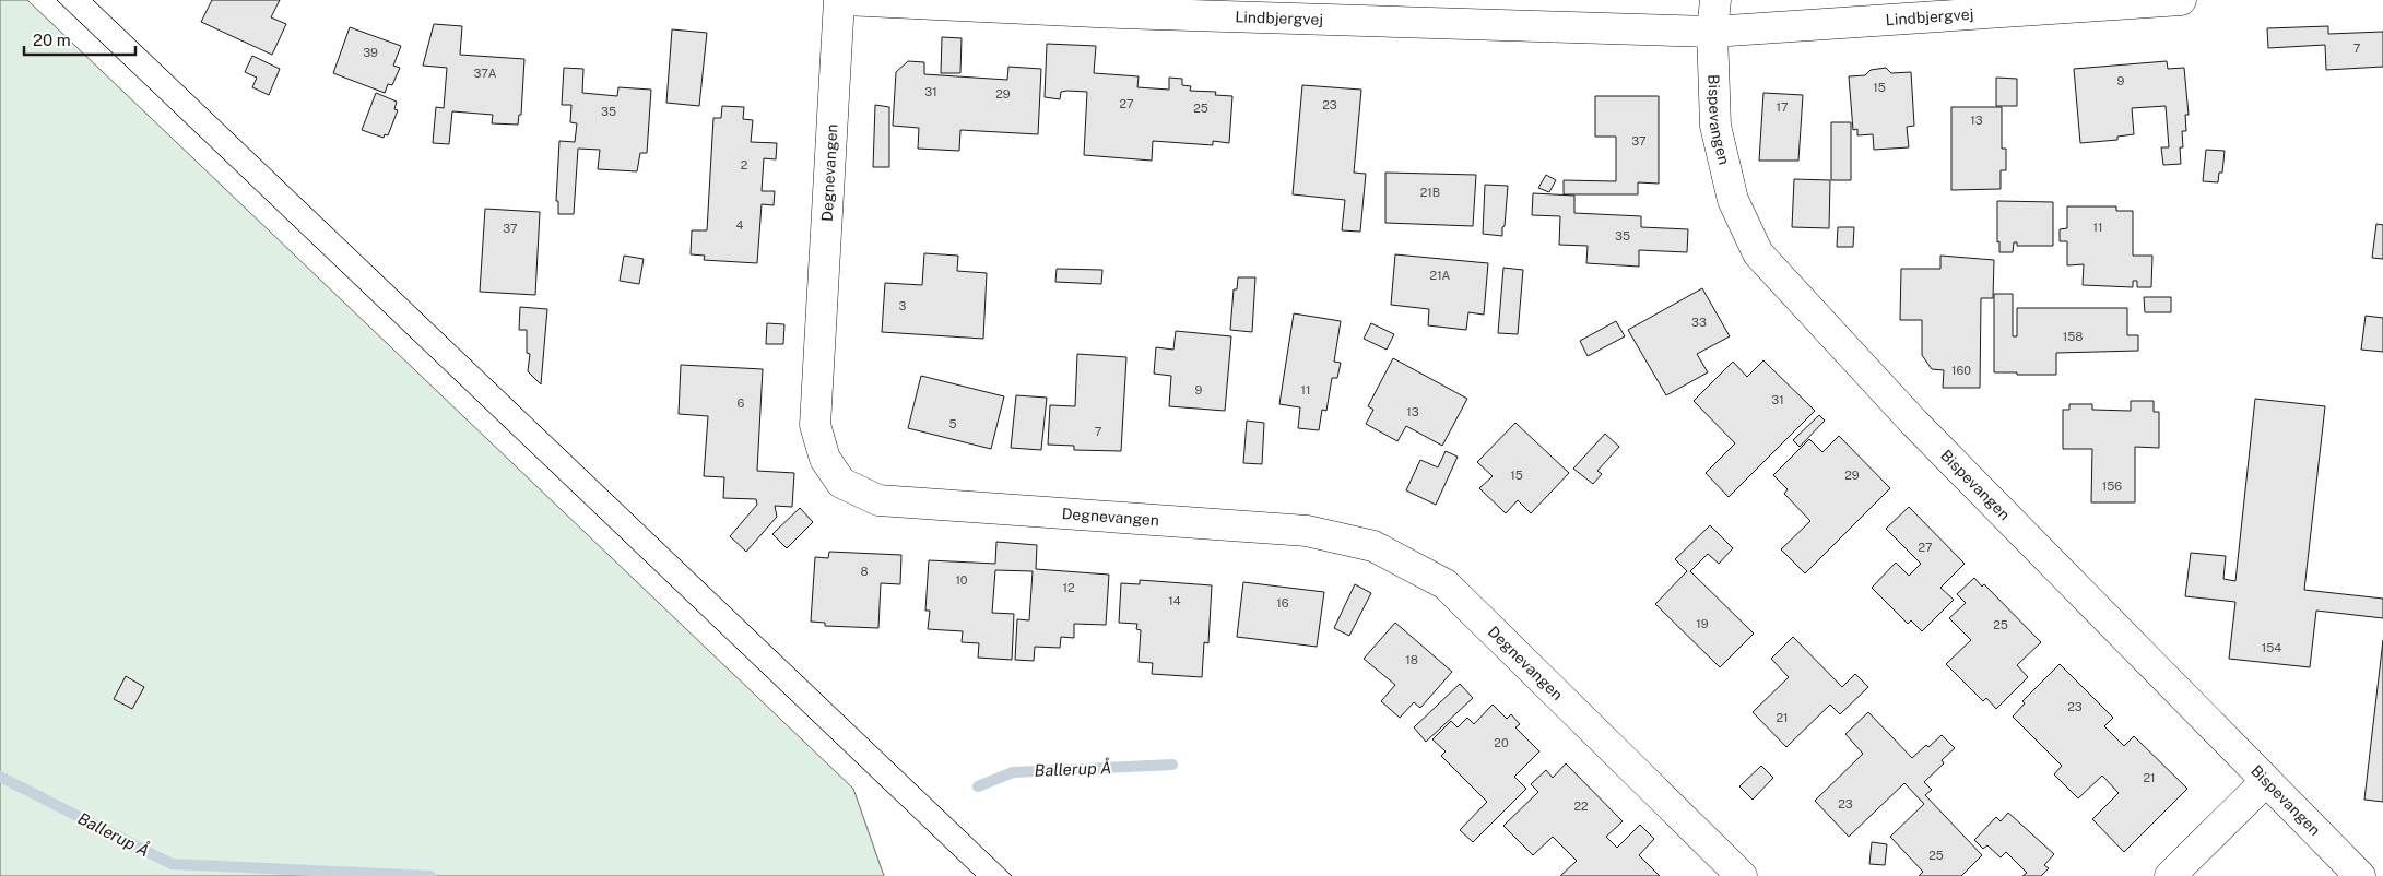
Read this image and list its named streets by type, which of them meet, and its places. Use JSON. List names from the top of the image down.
{
  "streets": {
    "street": ["Lindbjergvej", "Bispevangen", "Degnevangen"]
  },
  "crossings": [
    ["Lindbjergvej", "Bispevangen"]
  ],
  "water": ["Ballerup Å"],
  "house_numbers": [
    "7",
    "39",
    "37A",
    "9",
    "15",
    "31",
    "29",
    "27",
    "23",
    "17",
    "25",
    "35",
    "13",
    "37",
    "2",
    "21B",
    "4",
    "11",
    "37",
    "35",
    "21A",
    "3",
    "33",
    "158",
    "160",
    "9",
    "11",
    "31",
    "6",
    "13",
    "5",
    "7",
    "15",
    "29",
    "156",
    "27",
    "8",
    "10",
    "12",
    "14",
    "16",
    "19",
    "25",
    "154",
    "18",
    "23",
    "21",
    "20",
    "21",
    "23",
    "22",
    "25"
  ],
  "scale_bar": "20 m"
}
